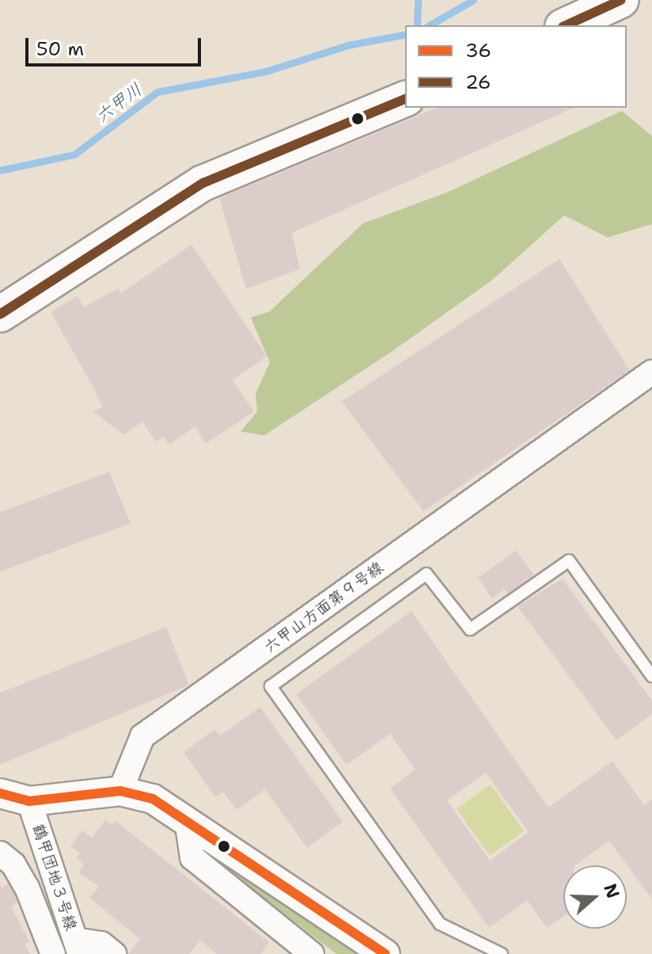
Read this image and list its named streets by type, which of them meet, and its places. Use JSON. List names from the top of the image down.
{
  "streets": {
    "street": ["六甲山方面第９号線", "鶴甲団地３号線"]
  },
  "water": ["六甲川"],
  "lines": ["transit line 26", "transit line 36"],
  "legend": ["36", "26"],
  "scale_bar": "50 m",
  "north": "right"
}
